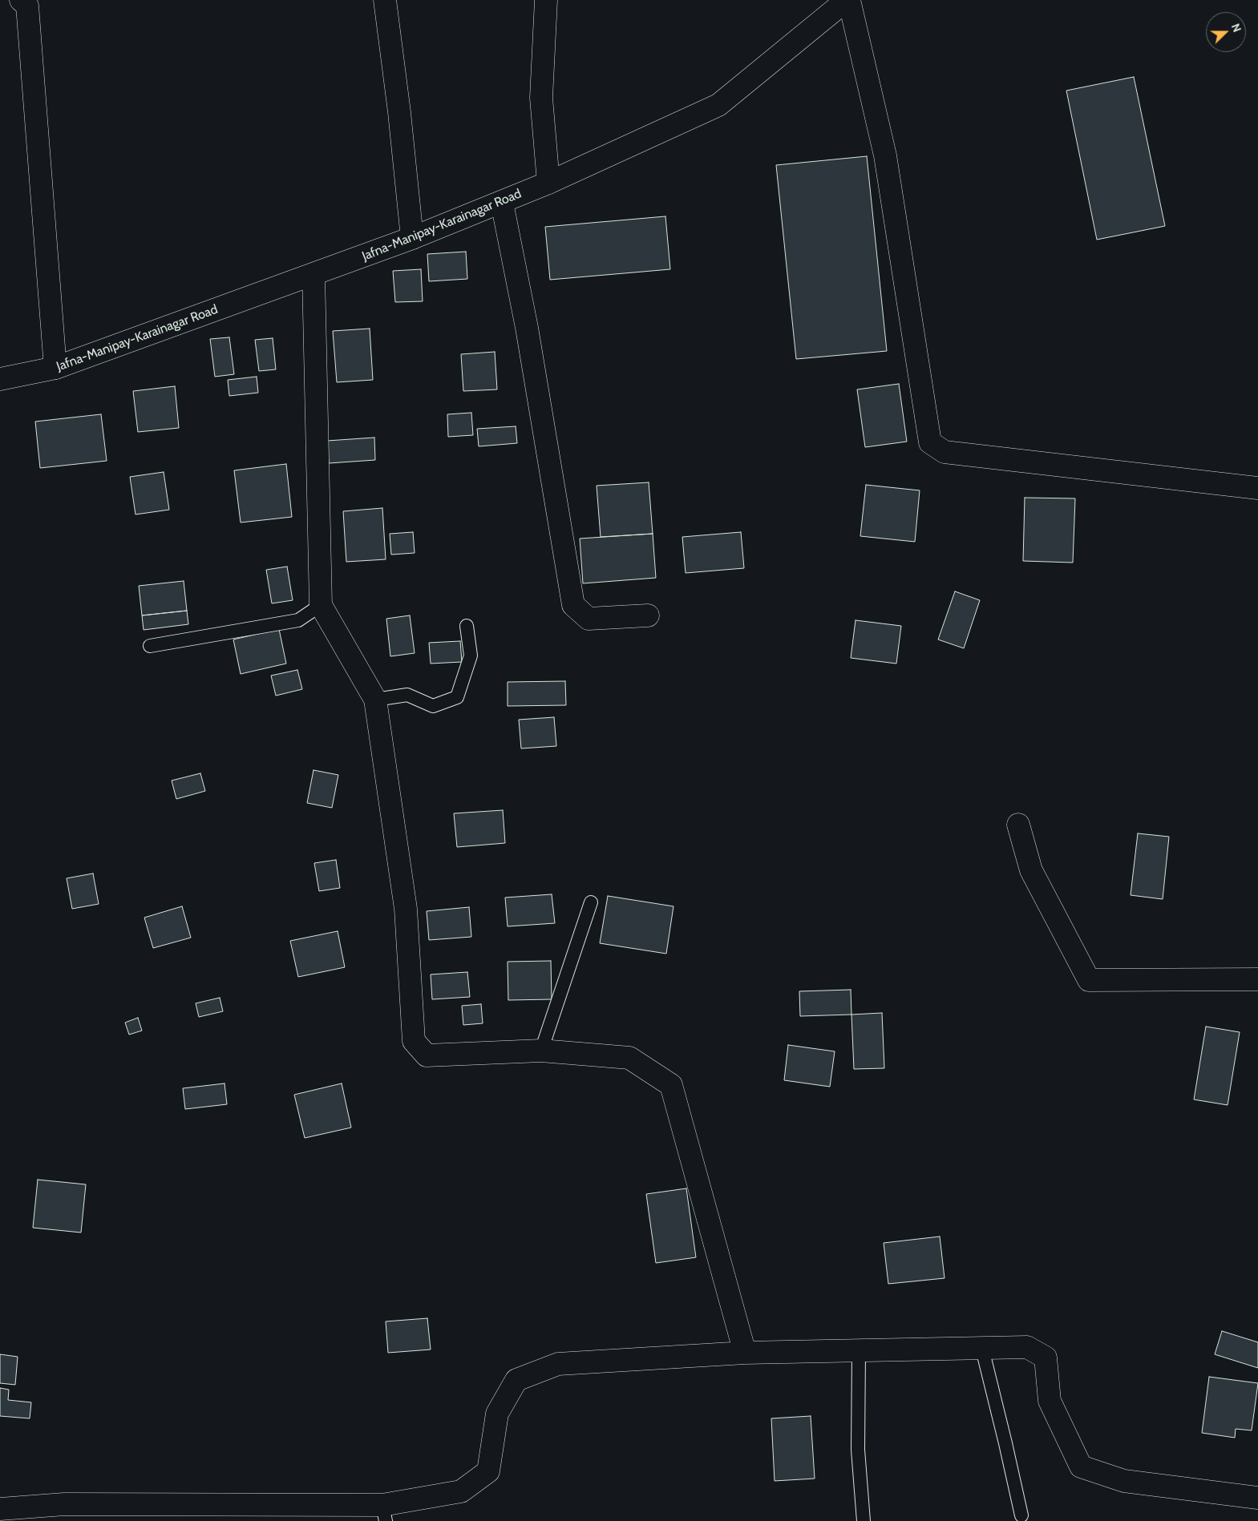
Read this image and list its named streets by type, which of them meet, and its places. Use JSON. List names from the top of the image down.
{
  "streets": {
    "street": ["Jafna-Manipay-Karainagar Road"]
  },
  "north": "right"
}
